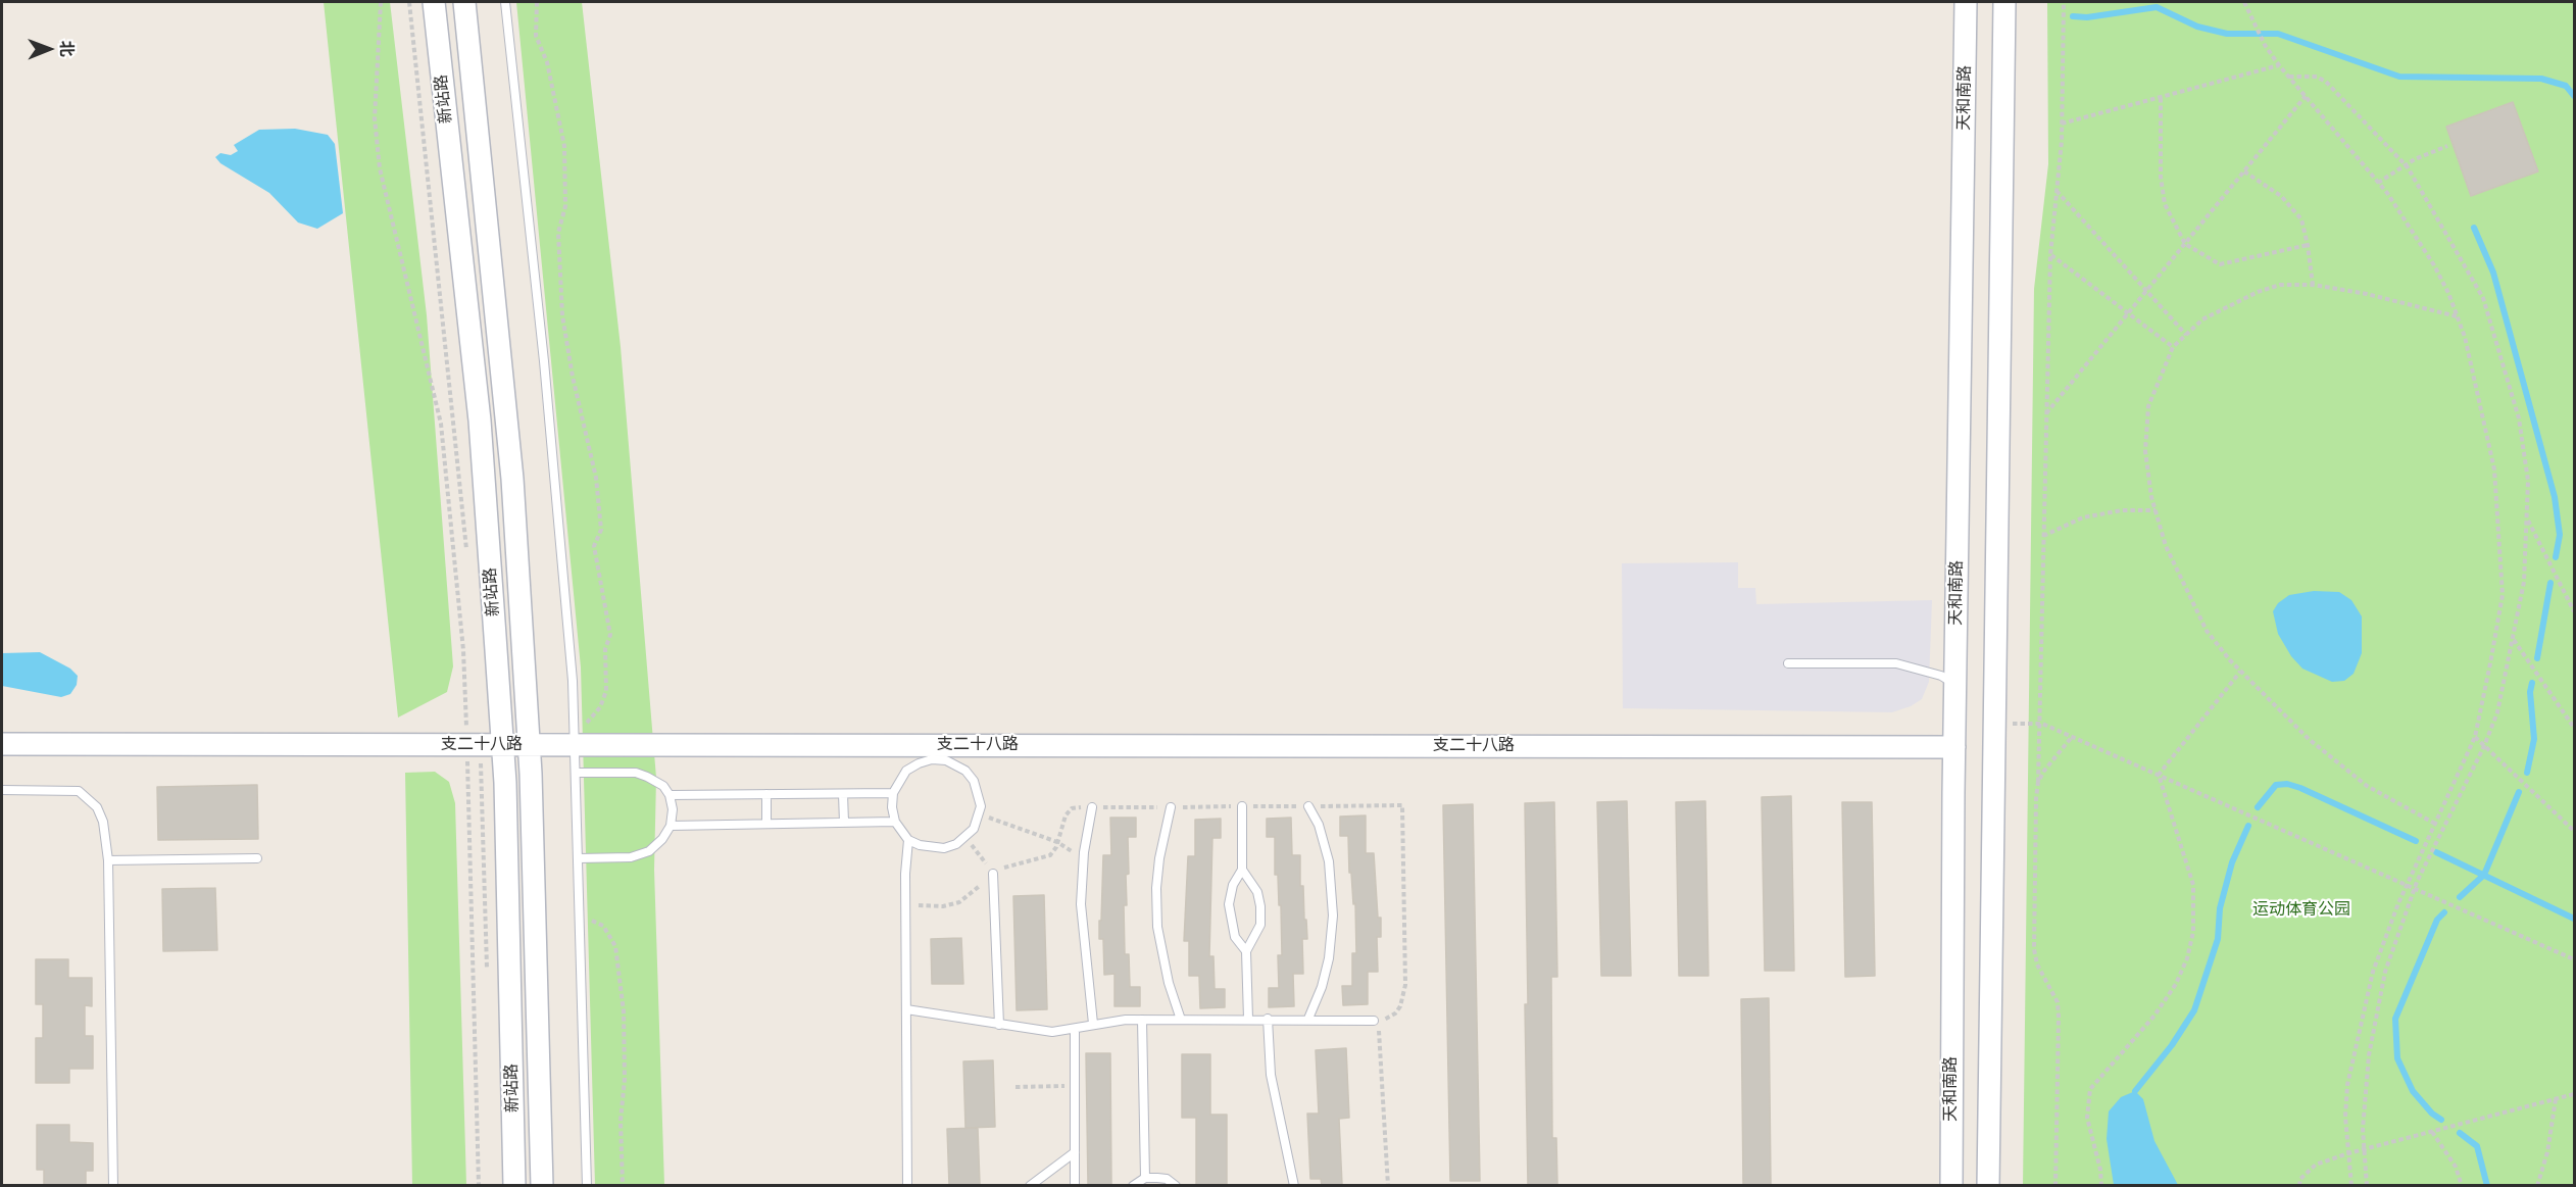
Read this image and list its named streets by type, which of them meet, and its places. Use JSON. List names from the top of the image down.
{
  "streets": {
    "street": ["天和南路", "新站路", "支二十八路"]
  },
  "crossings": [
    ["天和南路", "支二十八路"],
    ["新站路", "支二十八路"]
  ],
  "parks": ["运动体育公园"],
  "north": "right"
}
